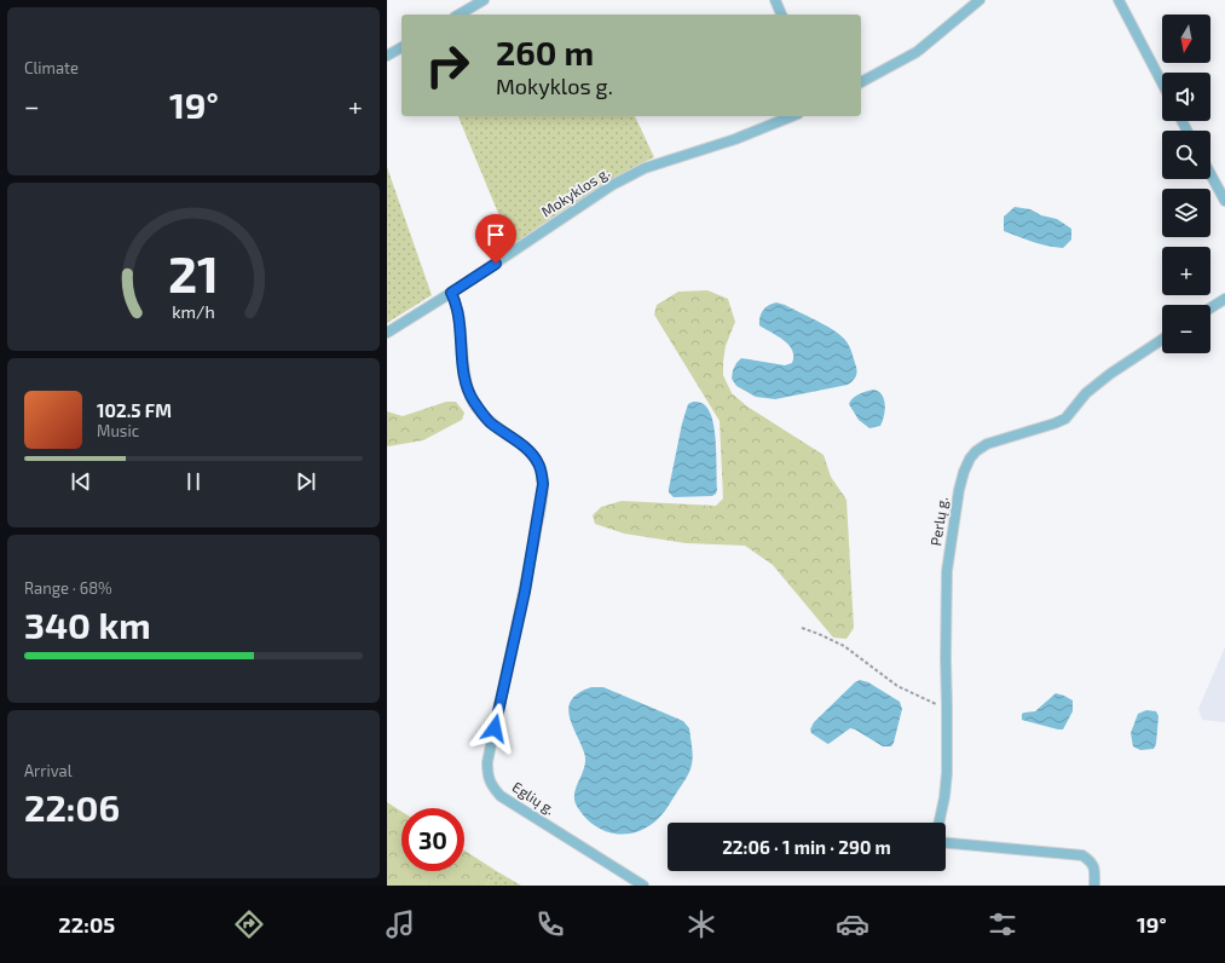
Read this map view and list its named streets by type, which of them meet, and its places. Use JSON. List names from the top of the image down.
{
  "streets": {
    "street": ["Mokyklos g.", "Perlų g.", "Eglių g."]
  },
  "crossings": [
    ["Mokyklos g.", "Eglių g."]
  ],
  "north": "bottom",
  "page": {
    "tile": [
      "Climate",
      ["Range · 68%", "340 km"],
      ["Arrival", "22:06"]
    ],
    "map_buttons": ["+", "−"],
    "turn": ["260 m", "Mokyklos g."],
    "heat": ["−", "19°", "+"],
    "song": ["102.5 FM", "Music"],
    "limit": "30",
    "trip": "22:06 · 1 min · 290 m",
    "tabs": ["22:05", "19°"],
    "gauge": ["21", "km/h"]
  }
}
